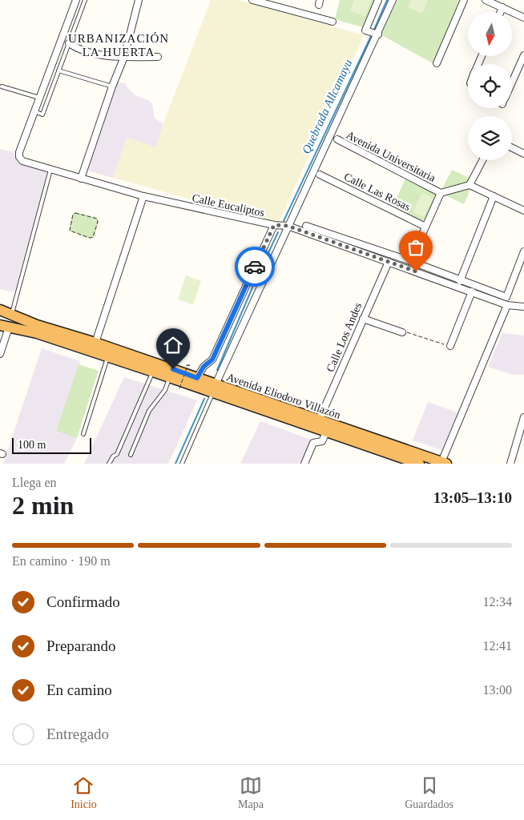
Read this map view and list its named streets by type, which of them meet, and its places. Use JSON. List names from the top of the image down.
{
  "streets": {
    "highway": ["Avenida Eliodoro Villazón"],
    "street": [
      "Avenida Universitaria",
      "Calle Las Rosas",
      "Calle Eucaliptos",
      "Calle Los Andes"
    ]
  },
  "crossings": [
    ["Calle Eucaliptos", "Calle Los Andes"],
    ["Calle Los Andes", "Avenida Eliodoro Villazón"]
  ],
  "districts": ["URBANIZACIÓN LA HUERTA"],
  "water": ["Quebrada Allcamayu"],
  "scale_bar": "100 m",
  "north": "bottom",
  "page": {
    "scale": "100 m",
    "heading": ["2 min", "Llega en", "13:05–13:10"],
    "bar": "En camino · 190 m",
    "list": [
      ["Confirmado", "12:34"],
      ["Preparando", "12:41"],
      ["En camino", "13:00"],
      "Entregado"
    ],
    "tabs": ["Inicio", "Mapa", "Guardados"]
  }
}
